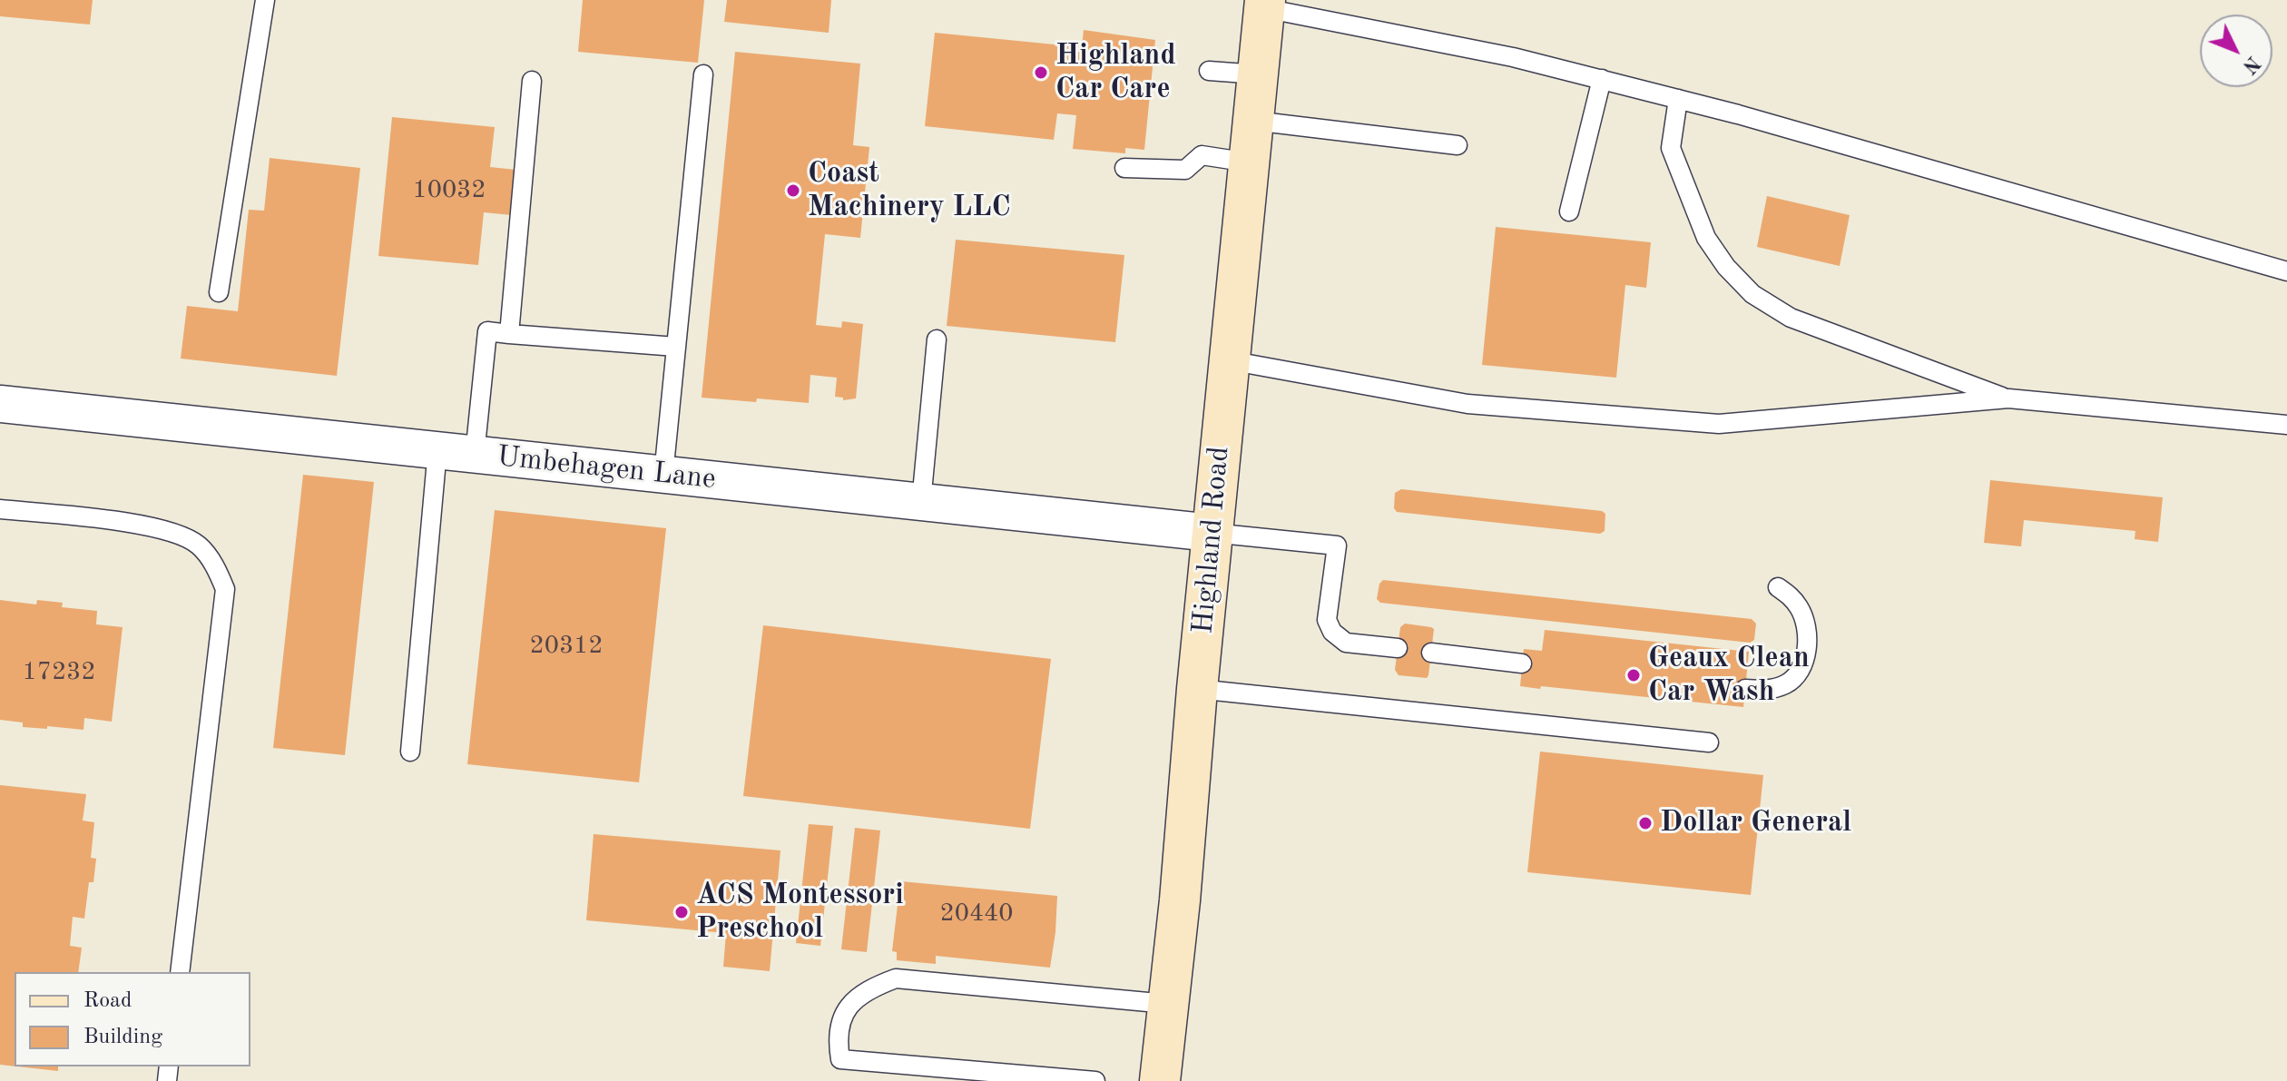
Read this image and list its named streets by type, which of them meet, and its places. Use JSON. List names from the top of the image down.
{
  "streets": {
    "main road": ["Highland Road"],
    "street": ["Umbehagen Lane"]
  },
  "crossings": [
    ["Umbehagen Lane", "Highland Road"]
  ],
  "places": [
    "Highland Car Care",
    "Coast Machinery LLC",
    "Geaux Clean Car Wash",
    "Dollar General",
    "ACS Montessori Preschool"
  ],
  "house_numbers": [
    "10032",
    "20312",
    "17232",
    "20440"
  ],
  "legend": ["Road", "Building"],
  "north": "bottom right"
}
